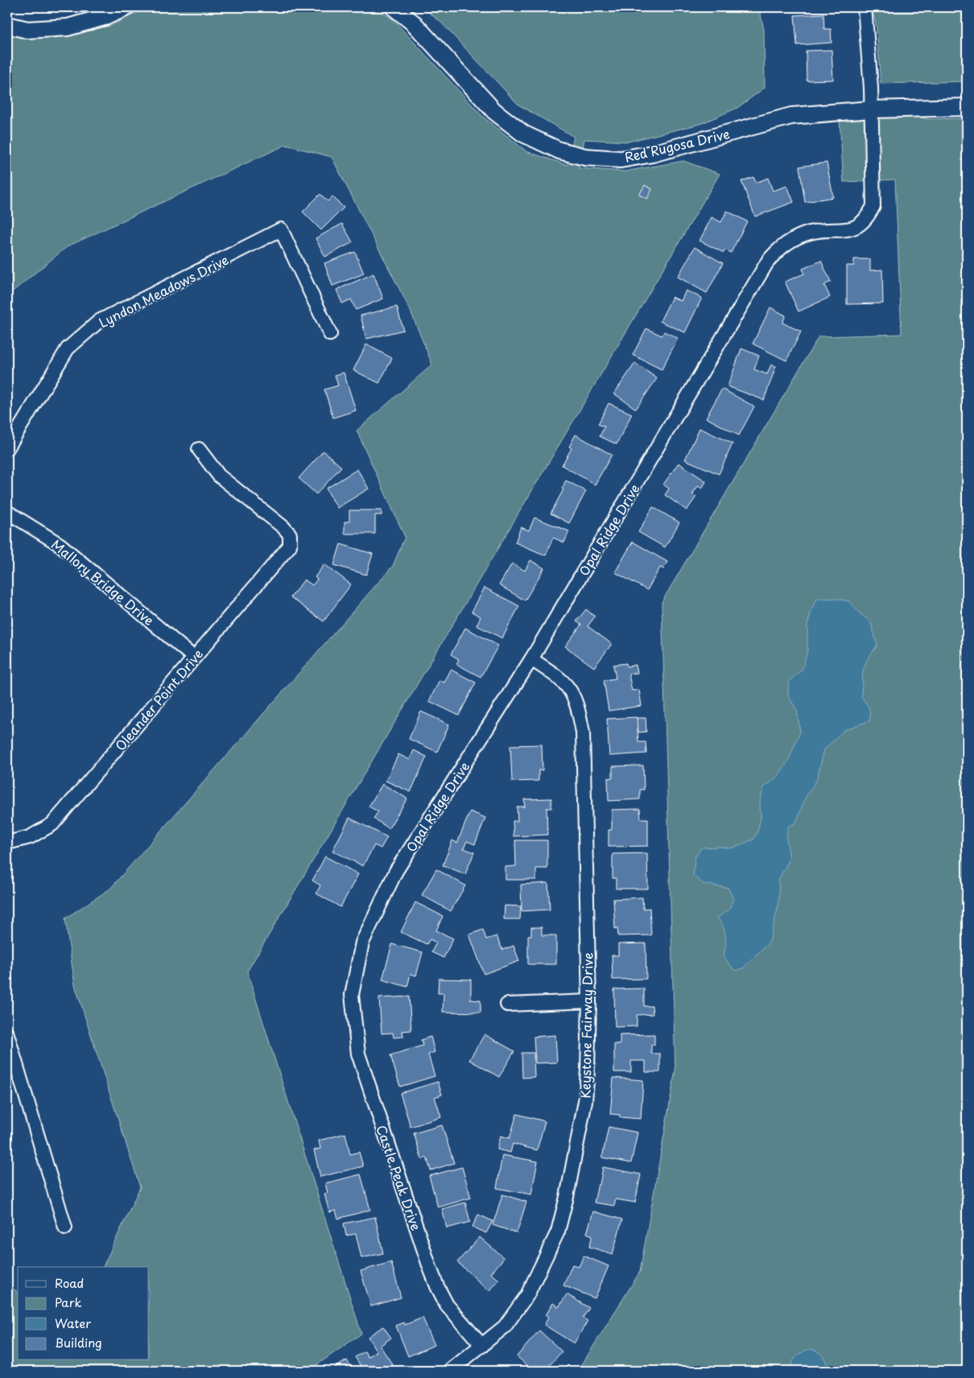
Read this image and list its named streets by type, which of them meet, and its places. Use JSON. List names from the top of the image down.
{
  "streets": {
    "street": [
      "Red Rugosa Drive",
      "Lyndon Meadows Drive",
      "Opal Ridge Drive",
      "Mallory Bridge Drive",
      "Oleander Point Drive",
      "Keystone Fairway Drive",
      "Castle Peak Drive"
    ]
  },
  "crossings": [
    ["Red Rugosa Drive", "Opal Ridge Drive"],
    ["Opal Ridge Drive", "Keystone Fairway Drive"],
    ["Opal Ridge Drive", "Castle Peak Drive"],
    ["Mallory Bridge Drive", "Oleander Point Drive"],
    ["Keystone Fairway Drive", "Castle Peak Drive"]
  ],
  "legend": [
    "Road",
    "Park",
    "Water",
    "Building"
  ]
}
